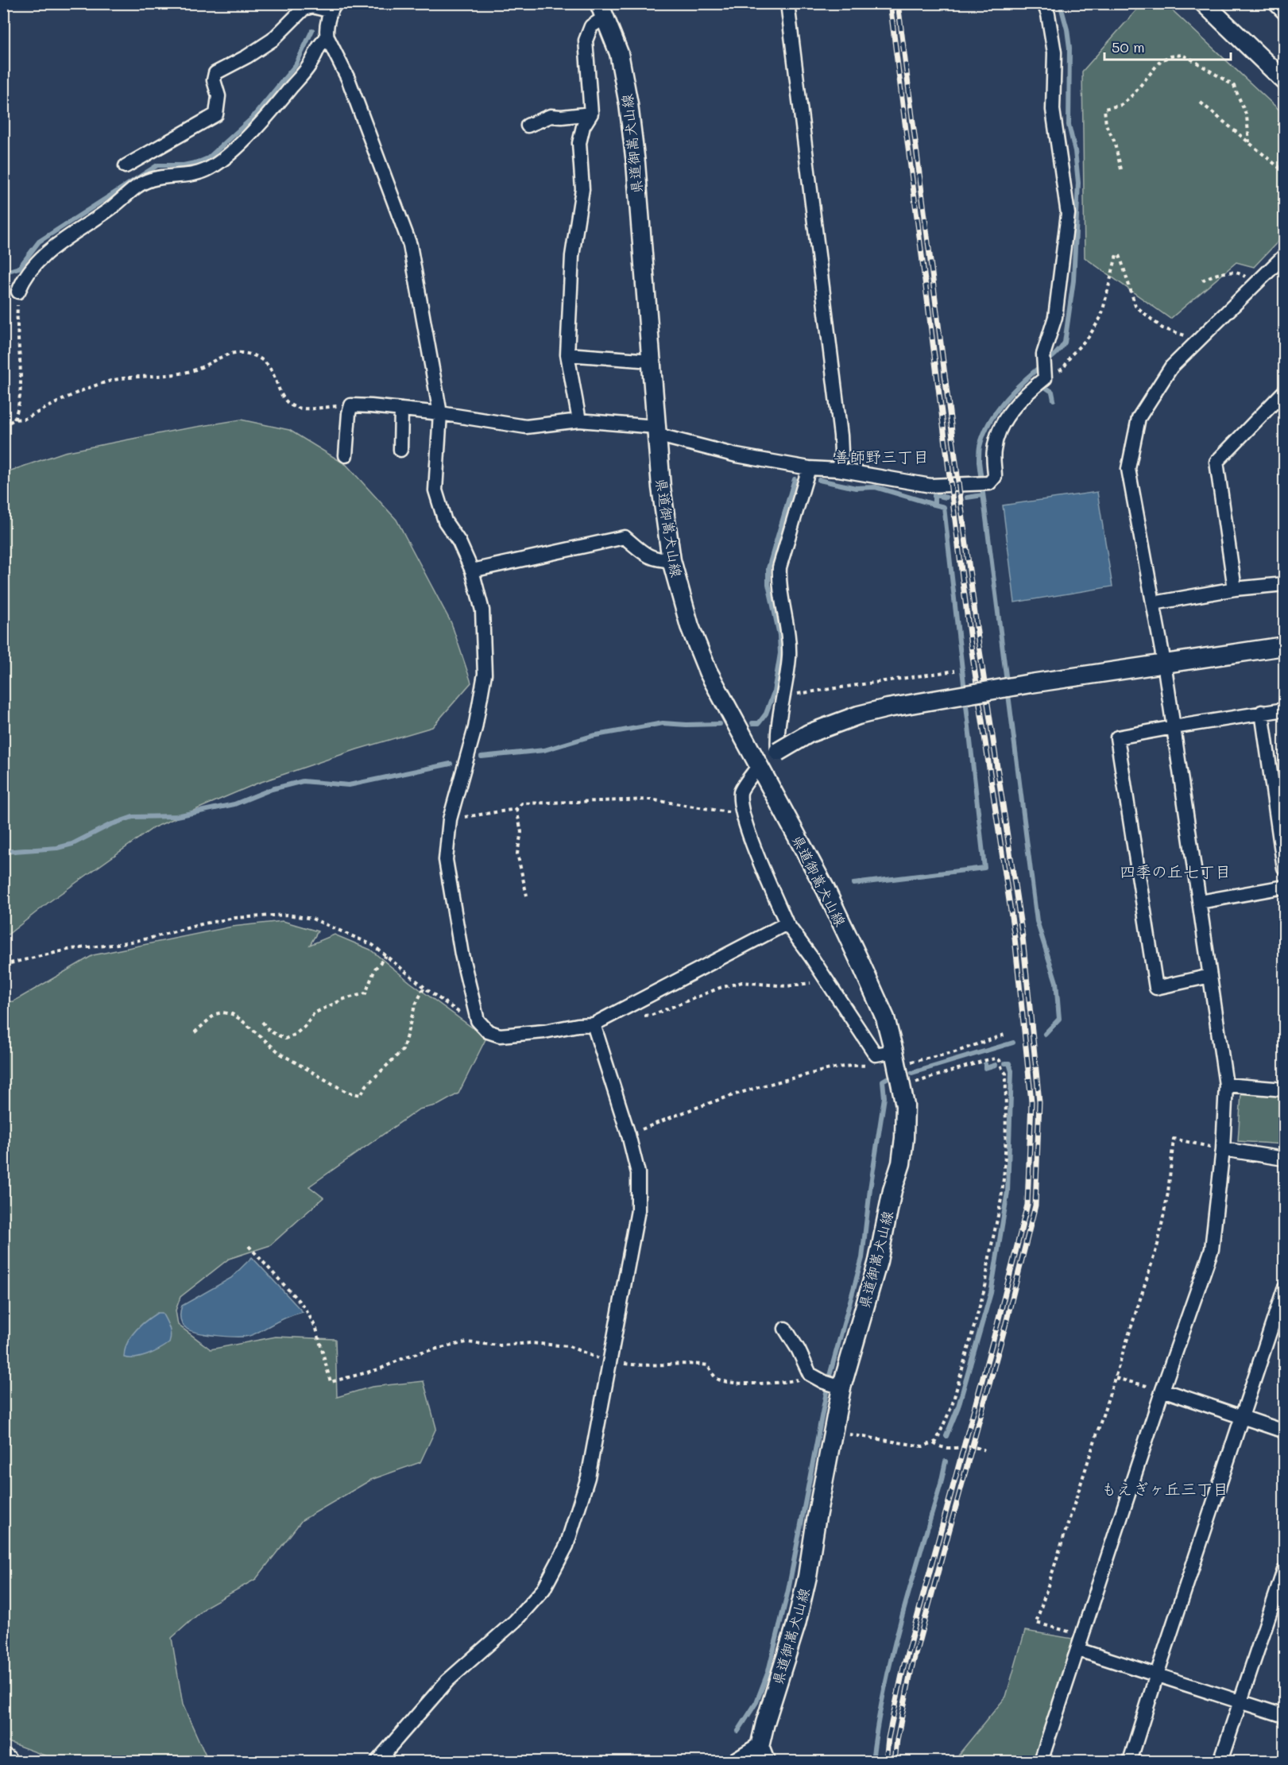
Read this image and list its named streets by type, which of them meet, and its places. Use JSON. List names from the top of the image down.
{
  "streets": {
    "main road": ["県道御嵩犬山線"]
  },
  "districts": ["善師野三丁目", "四季の丘七丁目", "もえぎヶ丘三丁目"],
  "scale_bar": "50 m"
}
